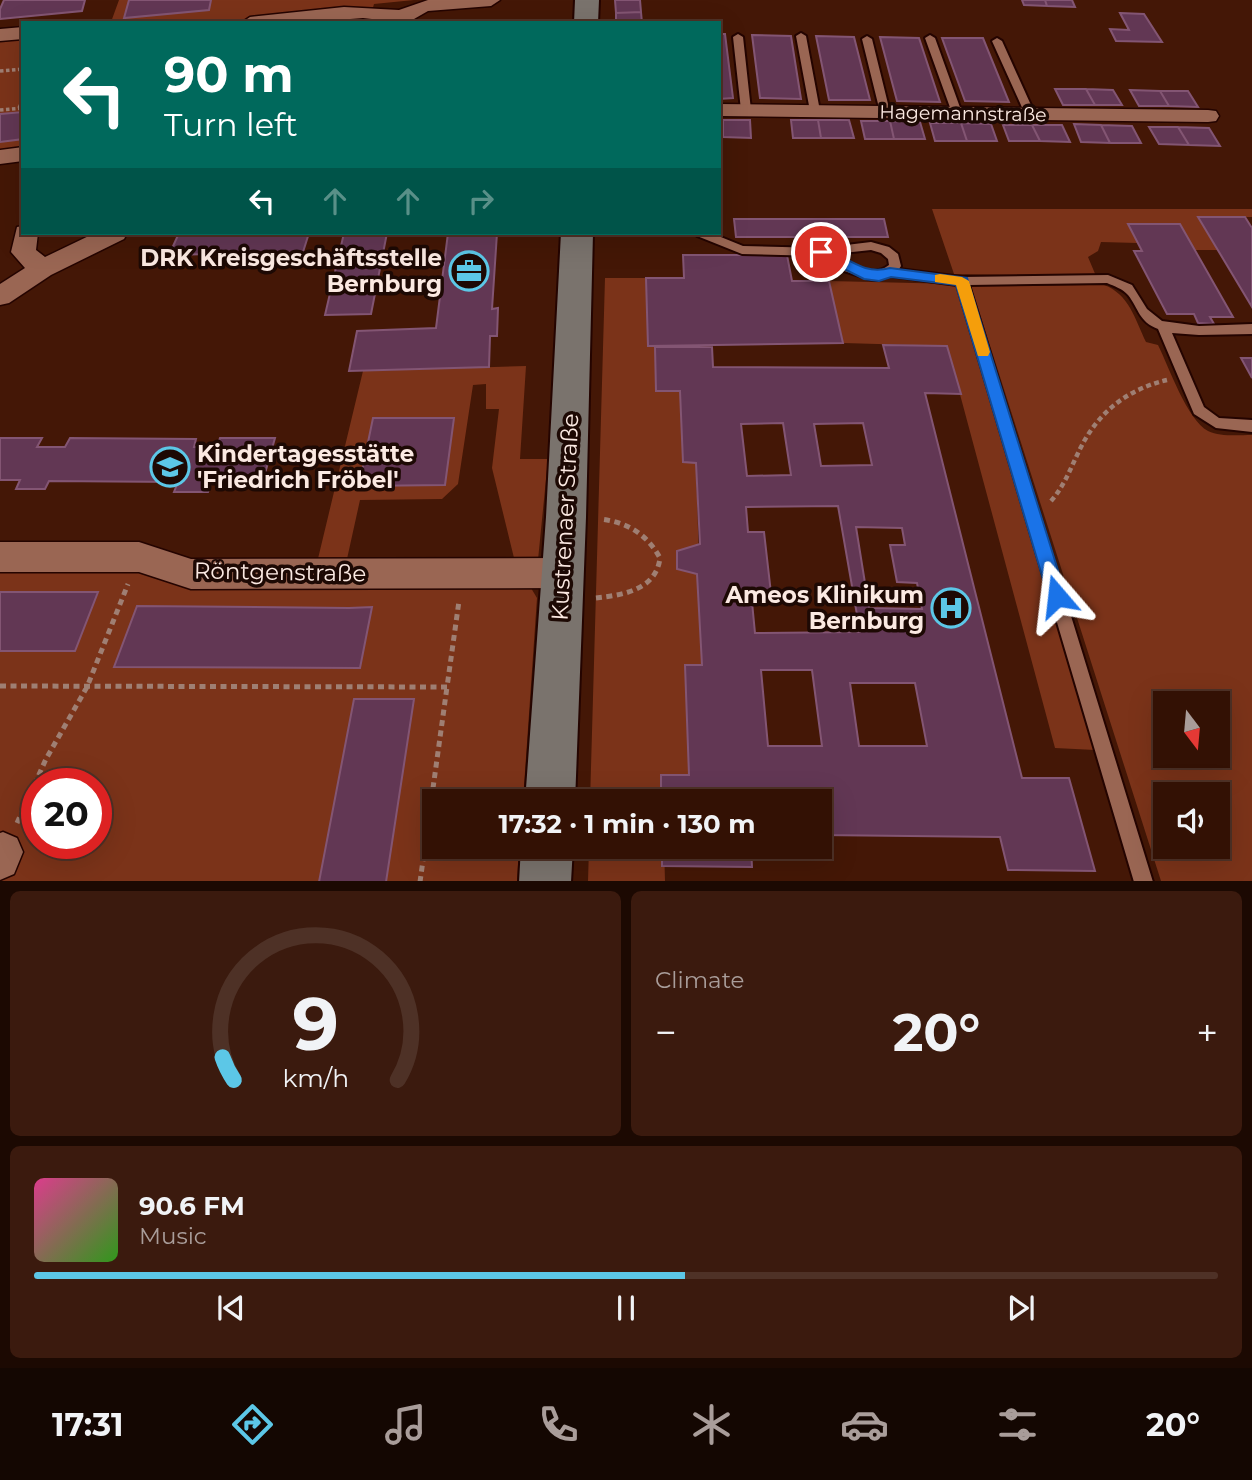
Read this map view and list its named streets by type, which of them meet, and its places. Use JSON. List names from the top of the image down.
{
  "streets": {
    "street": ["Hagemannstraße", "Kustrenaer Straße", "Röntgenstraße"]
  },
  "crossings": [
    ["Kustrenaer Straße", "Röntgenstraße"]
  ],
  "places": {
    "office": ["DRK Kreisgeschäftsstelle Bernburg"],
    "school or university": ["Kindertagesstätte 'Friedrich Fröbel'"],
    "hospital": ["Ameos Klinikum Bernburg"]
  },
  "north": "bottom",
  "page": {
    "turn": ["90 m", "Turn left"],
    "limit": "20",
    "trip": "17:32 · 1 min · 130 m",
    "tile": "Climate",
    "heat": ["−", "20°", "+"],
    "song": ["90.6 FM", "Music"],
    "tabs": ["17:31", "20°"],
    "gauge": ["9", "km/h"]
  }
}
